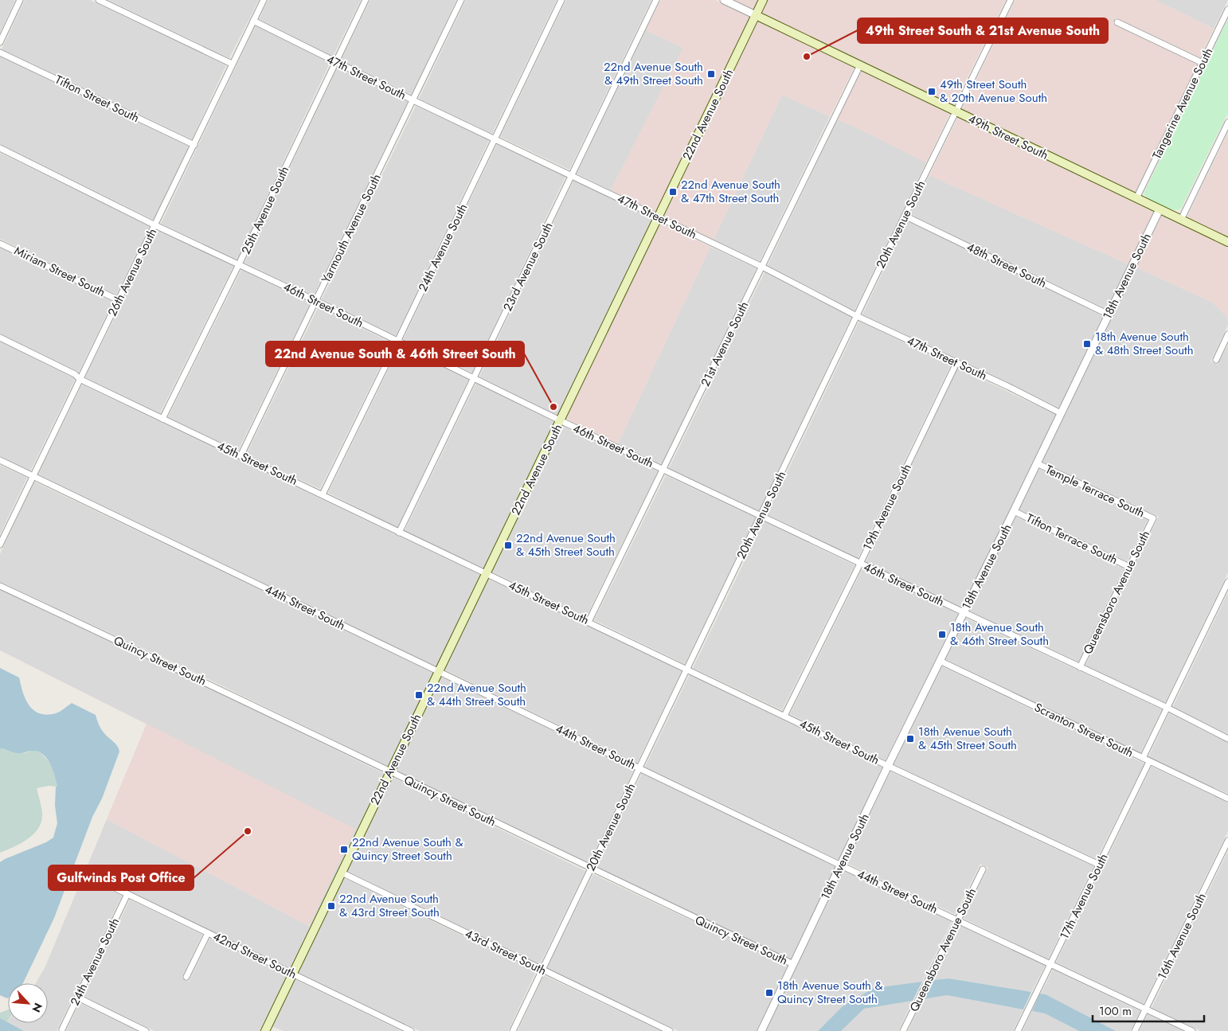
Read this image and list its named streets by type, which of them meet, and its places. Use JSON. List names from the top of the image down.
{
  "streets": {
    "main road": ["22nd Avenue South", "49th Street South"],
    "street": [
      "47th Street South",
      "Tifton Street South",
      "Tangerine Avenue South",
      "25th Avenue South",
      "20th Avenue South",
      "Yarmouth Avenue South",
      "24th Avenue South",
      "48th Street South",
      "23rd Avenue South",
      "Miriam Street South",
      "26th Avenue South",
      "18th Avenue South",
      "46th Street South",
      "21st Avenue South",
      "45th Street South",
      "Temple Terrace South",
      "19th Avenue South",
      "Tifton Terrace South",
      "Queensboro Avenue South",
      "44th Street South",
      "Quincy Street South",
      "Scranton Street South",
      "17th Avenue South",
      "16th Avenue South",
      "43rd Street South",
      "42nd Street South"
    ]
  },
  "crossings": [
    ["47th Street South", "22nd Avenue South"],
    ["47th Street South", "25th Avenue South"],
    ["47th Street South", "20th Avenue South"],
    ["47th Street South", "Yarmouth Avenue South"],
    ["47th Street South", "24th Avenue South"],
    ["47th Street South", "23rd Avenue South"],
    ["47th Street South", "26th Avenue South"],
    ["47th Street South", "18th Avenue South"],
    ["47th Street South", "21st Avenue South"],
    ["47th Street South", "19th Avenue South"],
    ["Tifton Street South", "26th Avenue South"],
    ["Tangerine Avenue South", "49th Street South"],
    ["22nd Avenue South", "49th Street South"],
    ["22nd Avenue South", "46th Street South"],
    ["22nd Avenue South", "45th Street South"],
    ["22nd Avenue South", "44th Street South"],
    ["22nd Avenue South", "Quincy Street South"],
    ["22nd Avenue South", "43rd Street South"],
    ["22nd Avenue South", "42nd Street South"],
    ["49th Street South", "20th Avenue South"],
    ["49th Street South", "18th Avenue South"],
    ["49th Street South", "21st Avenue South"],
    ["25th Avenue South", "46th Street South"],
    ["25th Avenue South", "45th Street South"],
    ["20th Avenue South", "48th Street South"],
    ["20th Avenue South", "46th Street South"],
    ["20th Avenue South", "45th Street South"],
    ["20th Avenue South", "44th Street South"],
    ["20th Avenue South", "Quincy Street South"],
    ["20th Avenue South", "43rd Street South"],
    ["Yarmouth Avenue South", "46th Street South"],
    ["Yarmouth Avenue South", "45th Street South"],
    ["24th Avenue South", "46th Street South"],
    ["24th Avenue South", "45th Street South"],
    ["24th Avenue South", "42nd Street South"],
    ["48th Street South", "18th Avenue South"],
    ["23rd Avenue South", "46th Street South"],
    ["23rd Avenue South", "45th Street South"],
    ["Miriam Street South", "26th Avenue South"],
    ["26th Avenue South", "46th Street South"],
    ["26th Avenue South", "45th Street South"],
    ["26th Avenue South", "44th Street South"],
    ["18th Avenue South", "46th Street South"],
    ["18th Avenue South", "45th Street South"],
    ["18th Avenue South", "Temple Terrace South"],
    ["18th Avenue South", "Tifton Terrace South"],
    ["18th Avenue South", "44th Street South"],
    ["18th Avenue South", "Quincy Street South"],
    ["18th Avenue South", "Scranton Street South"],
    ["46th Street South", "21st Avenue South"],
    ["46th Street South", "19th Avenue South"],
    ["46th Street South", "Queensboro Avenue South"],
    ["21st Avenue South", "45th Street South"],
    ["45th Street South", "19th Avenue South"],
    ["45th Street South", "17th Avenue South"],
    ["Temple Terrace South", "Queensboro Avenue South"],
    ["Tifton Terrace South", "Queensboro Avenue South"],
    ["Queensboro Avenue South", "44th Street South"],
    ["44th Street South", "17th Avenue South"],
    ["44th Street South", "16th Avenue South"],
    ["Scranton Street South", "17th Avenue South"]
  ],
  "places": {
    "other": ["49th Street South & 21st Avenue South", "22nd Avenue South & 46th Street South", "Gulfwinds Post Office"],
    "transit": [
      "22nd Avenue South & 49th Street South",
      "49th Street South & 20th Avenue South",
      "22nd Avenue South & 47th Street South",
      "18th Avenue South & 48th Street South",
      "22nd Avenue South & 45th Street South",
      "18th Avenue South & 46th Street South",
      "22nd Avenue South & 44th Street South",
      "18th Avenue South & 45th Street South",
      "22nd Avenue South & Quincy Street South",
      "22nd Avenue South & 43rd Street South",
      "18th Avenue South & Quincy Street South"
    ]
  },
  "scale_bar": "100 m",
  "north": "bottom right"
}
